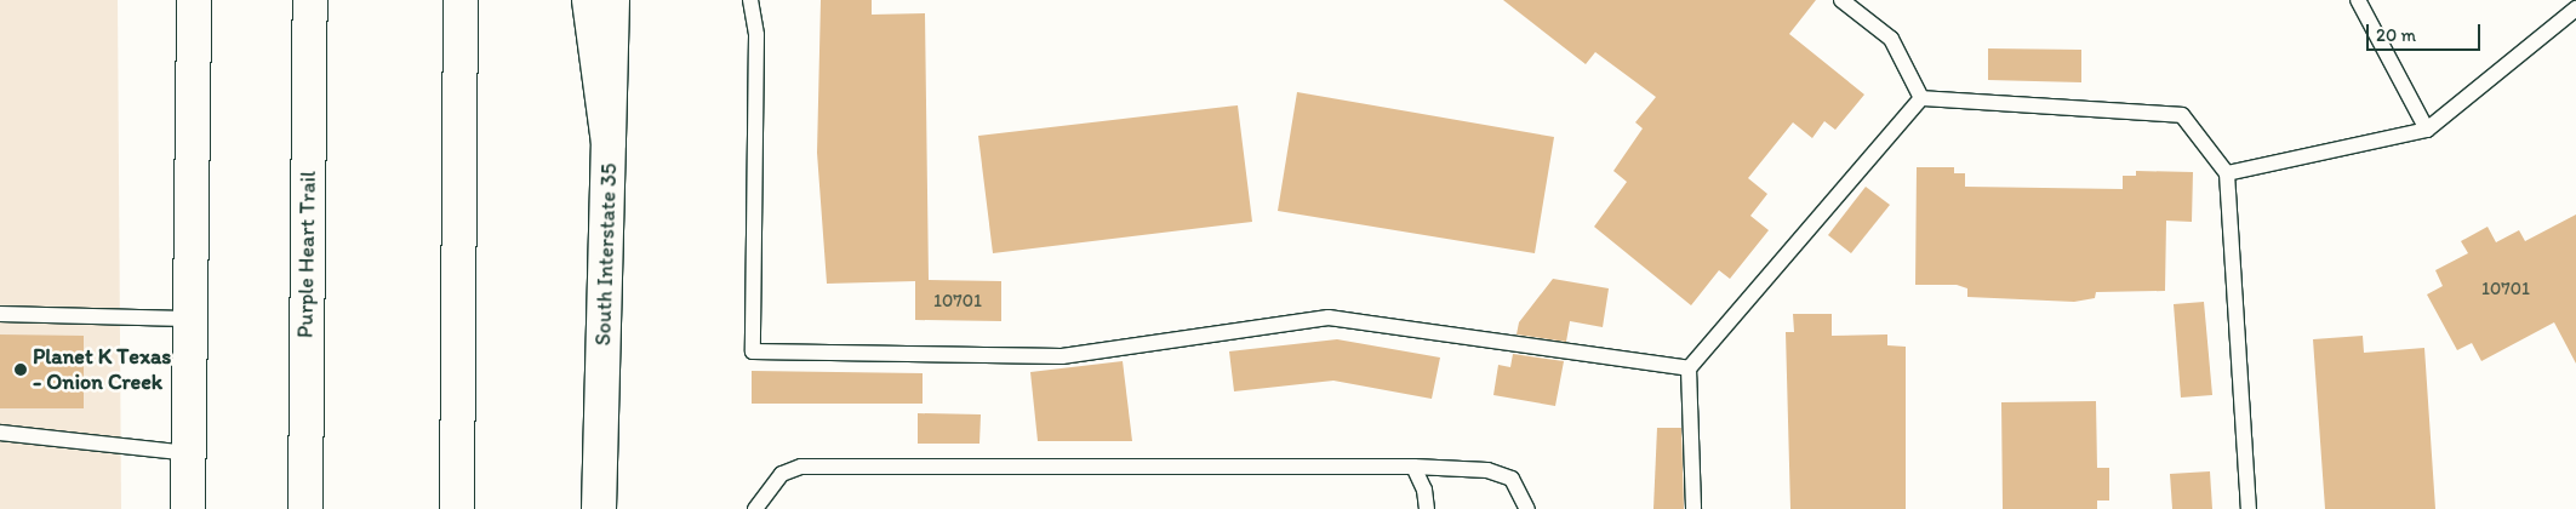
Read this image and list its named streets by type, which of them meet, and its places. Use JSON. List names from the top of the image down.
{
  "streets": {
    "main road": ["Purple Heart Trail", "South Interstate 35"]
  },
  "places": ["Planet K Texas - Onion Creek"],
  "house_numbers": ["10701", "10701"],
  "scale_bar": "20 m"
}
